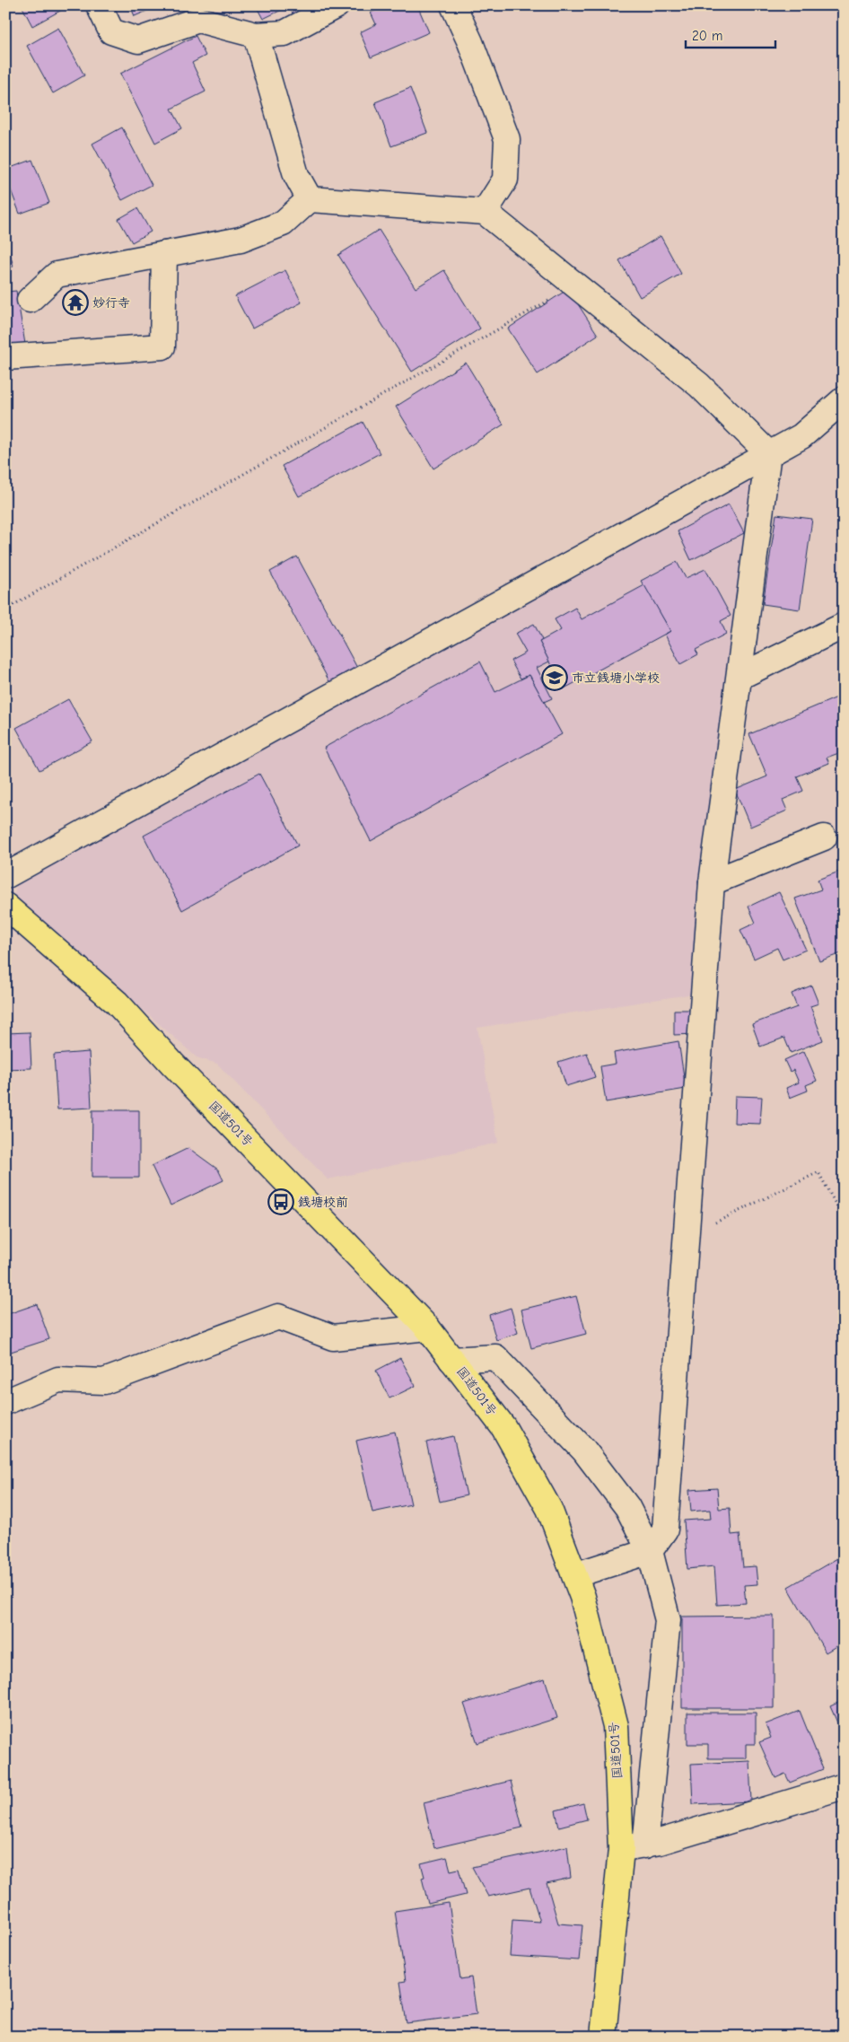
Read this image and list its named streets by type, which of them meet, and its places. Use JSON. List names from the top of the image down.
{
  "streets": {
    "highway": ["国道501号"]
  },
  "places": {
    "temple": ["妙行寺"],
    "school or university": ["市立銭塘小学校"],
    "bus stop": ["銭塘校前"]
  },
  "scale_bar": "20 m"
}
